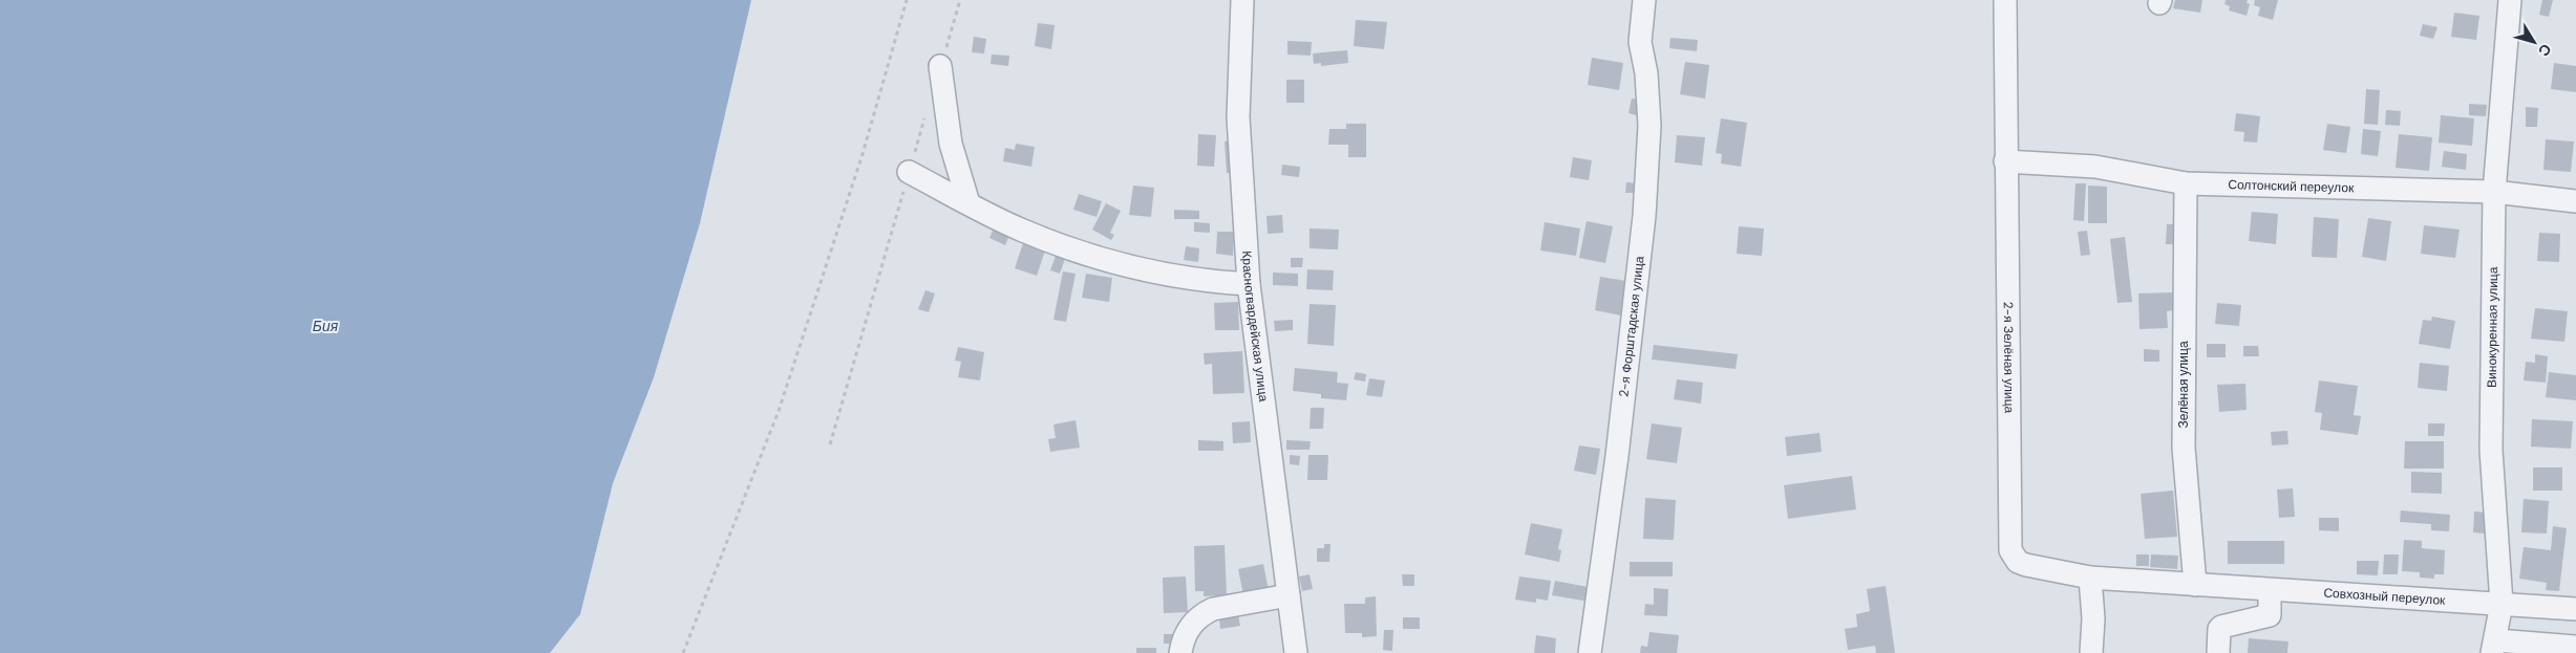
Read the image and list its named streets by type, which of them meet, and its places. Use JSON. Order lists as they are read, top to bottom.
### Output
{
  "streets": {
    "street": [
      "Солтонский переулок",
      "Красногвардейская улица",
      "2-я Форштадская улица",
      "Винокуренная улица",
      "2-я Зелёная улица",
      "Зелёная улица",
      "Совхозный переулок"
    ]
  },
  "crossings": [
    ["Солтонский переулок", "Винокуренная улица"],
    ["Солтонский переулок", "2-я Зелёная улица"],
    ["Солтонский переулок", "Зелёная улица"],
    ["Винокуренная улица", "Совхозный переулок"],
    ["2-я Зелёная улица", "Зелёная улица"],
    ["2-я Зелёная улица", "Совхозный переулок"],
    ["Зелёная улица", "Совхозный переулок"]
  ],
  "water": ["Бия"],
  "north": "bottom right"
}
